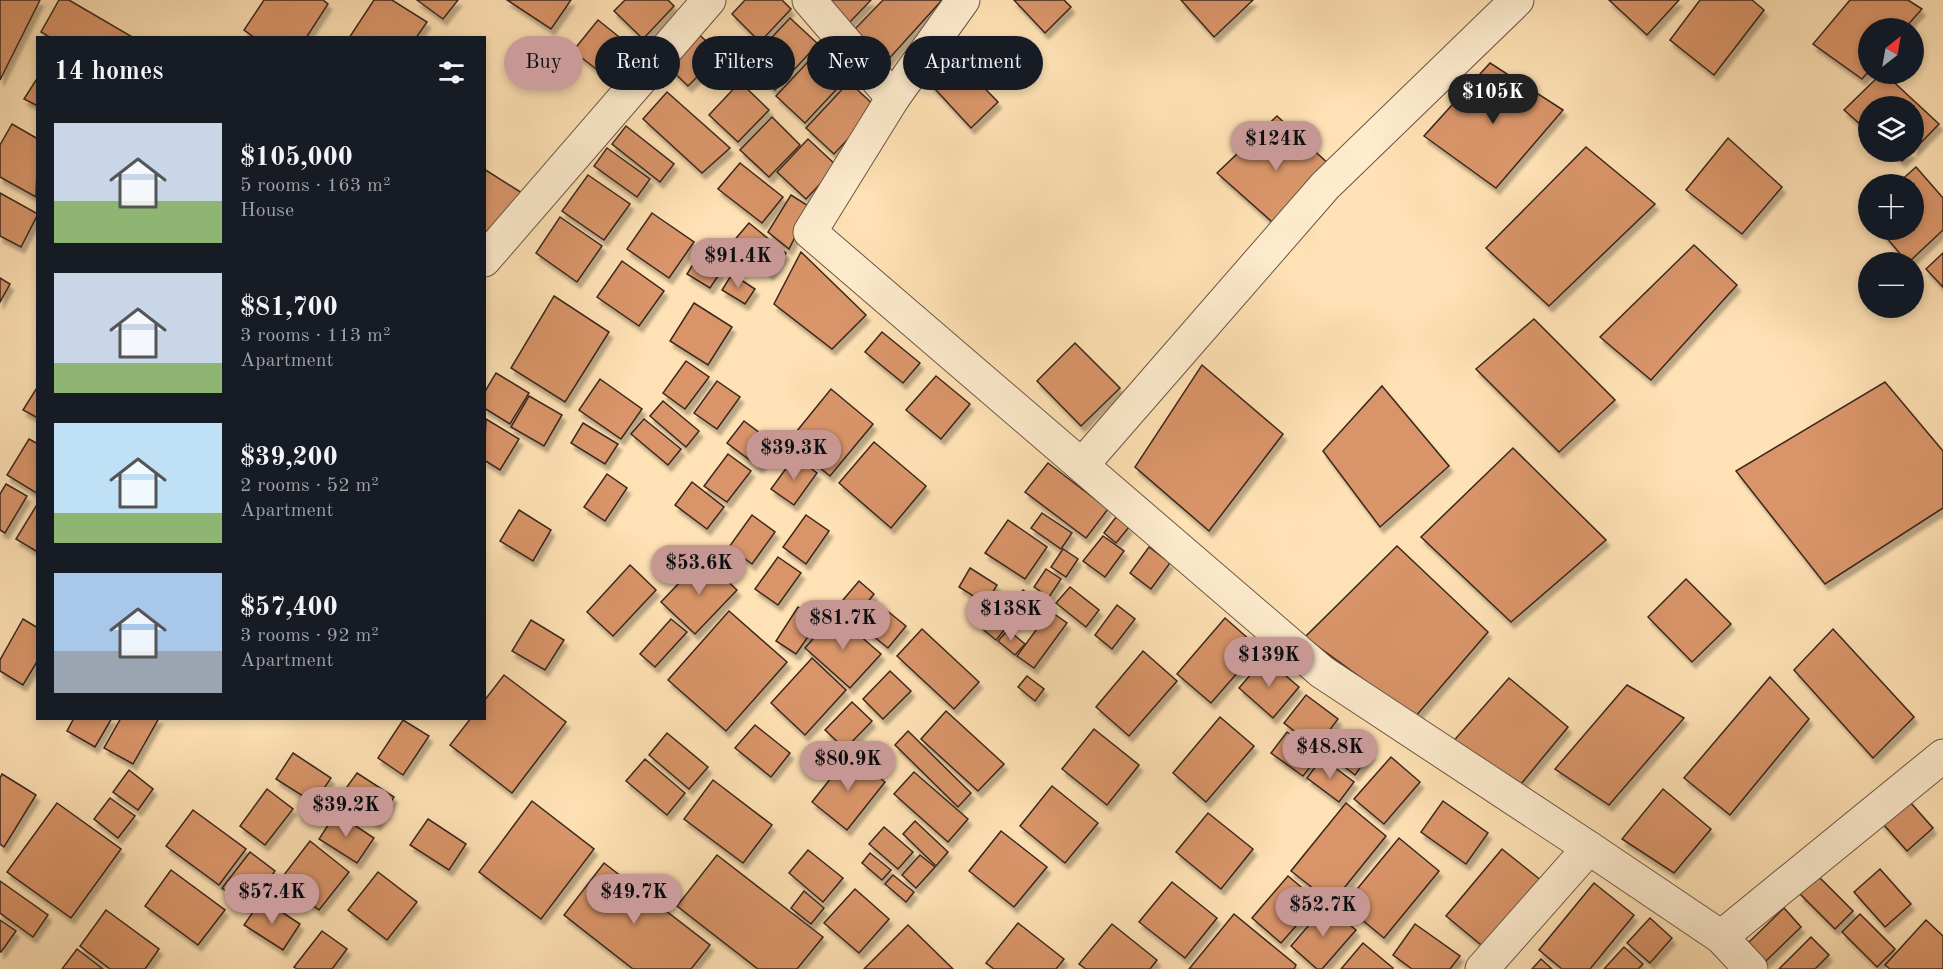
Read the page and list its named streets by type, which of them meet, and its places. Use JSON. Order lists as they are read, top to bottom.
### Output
{
  "north": "top right",
  "page": {
    "map_buttons": ["+", "−"],
    "chip": [
      "Buy",
      "Rent",
      "Filters",
      "New",
      "Apartment"
    ],
    "heading": "14 homes",
    "price": [
      "$105K",
      "$124K",
      "$91.4K",
      "$39.3K",
      "$53.6K",
      "$138K",
      "$81.7K",
      "$139K",
      "$48.8K",
      "$80.9K",
      "$39.2K",
      "$57.4K",
      "$49.7K",
      "$52.7K"
    ],
    "list": [
      {
        "name": "$105,000",
        "note": "5 rooms · 163 m² · House"
      },
      {
        "name": "$81,700",
        "note": "3 rooms · 113 m² · Apartment"
      },
      {
        "name": "$39,200",
        "note": "2 rooms · 52 m² · Apartment"
      },
      {
        "name": "$57,400",
        "note": "3 rooms · 92 m² · Apartment"
      }
    ]
  }
}
